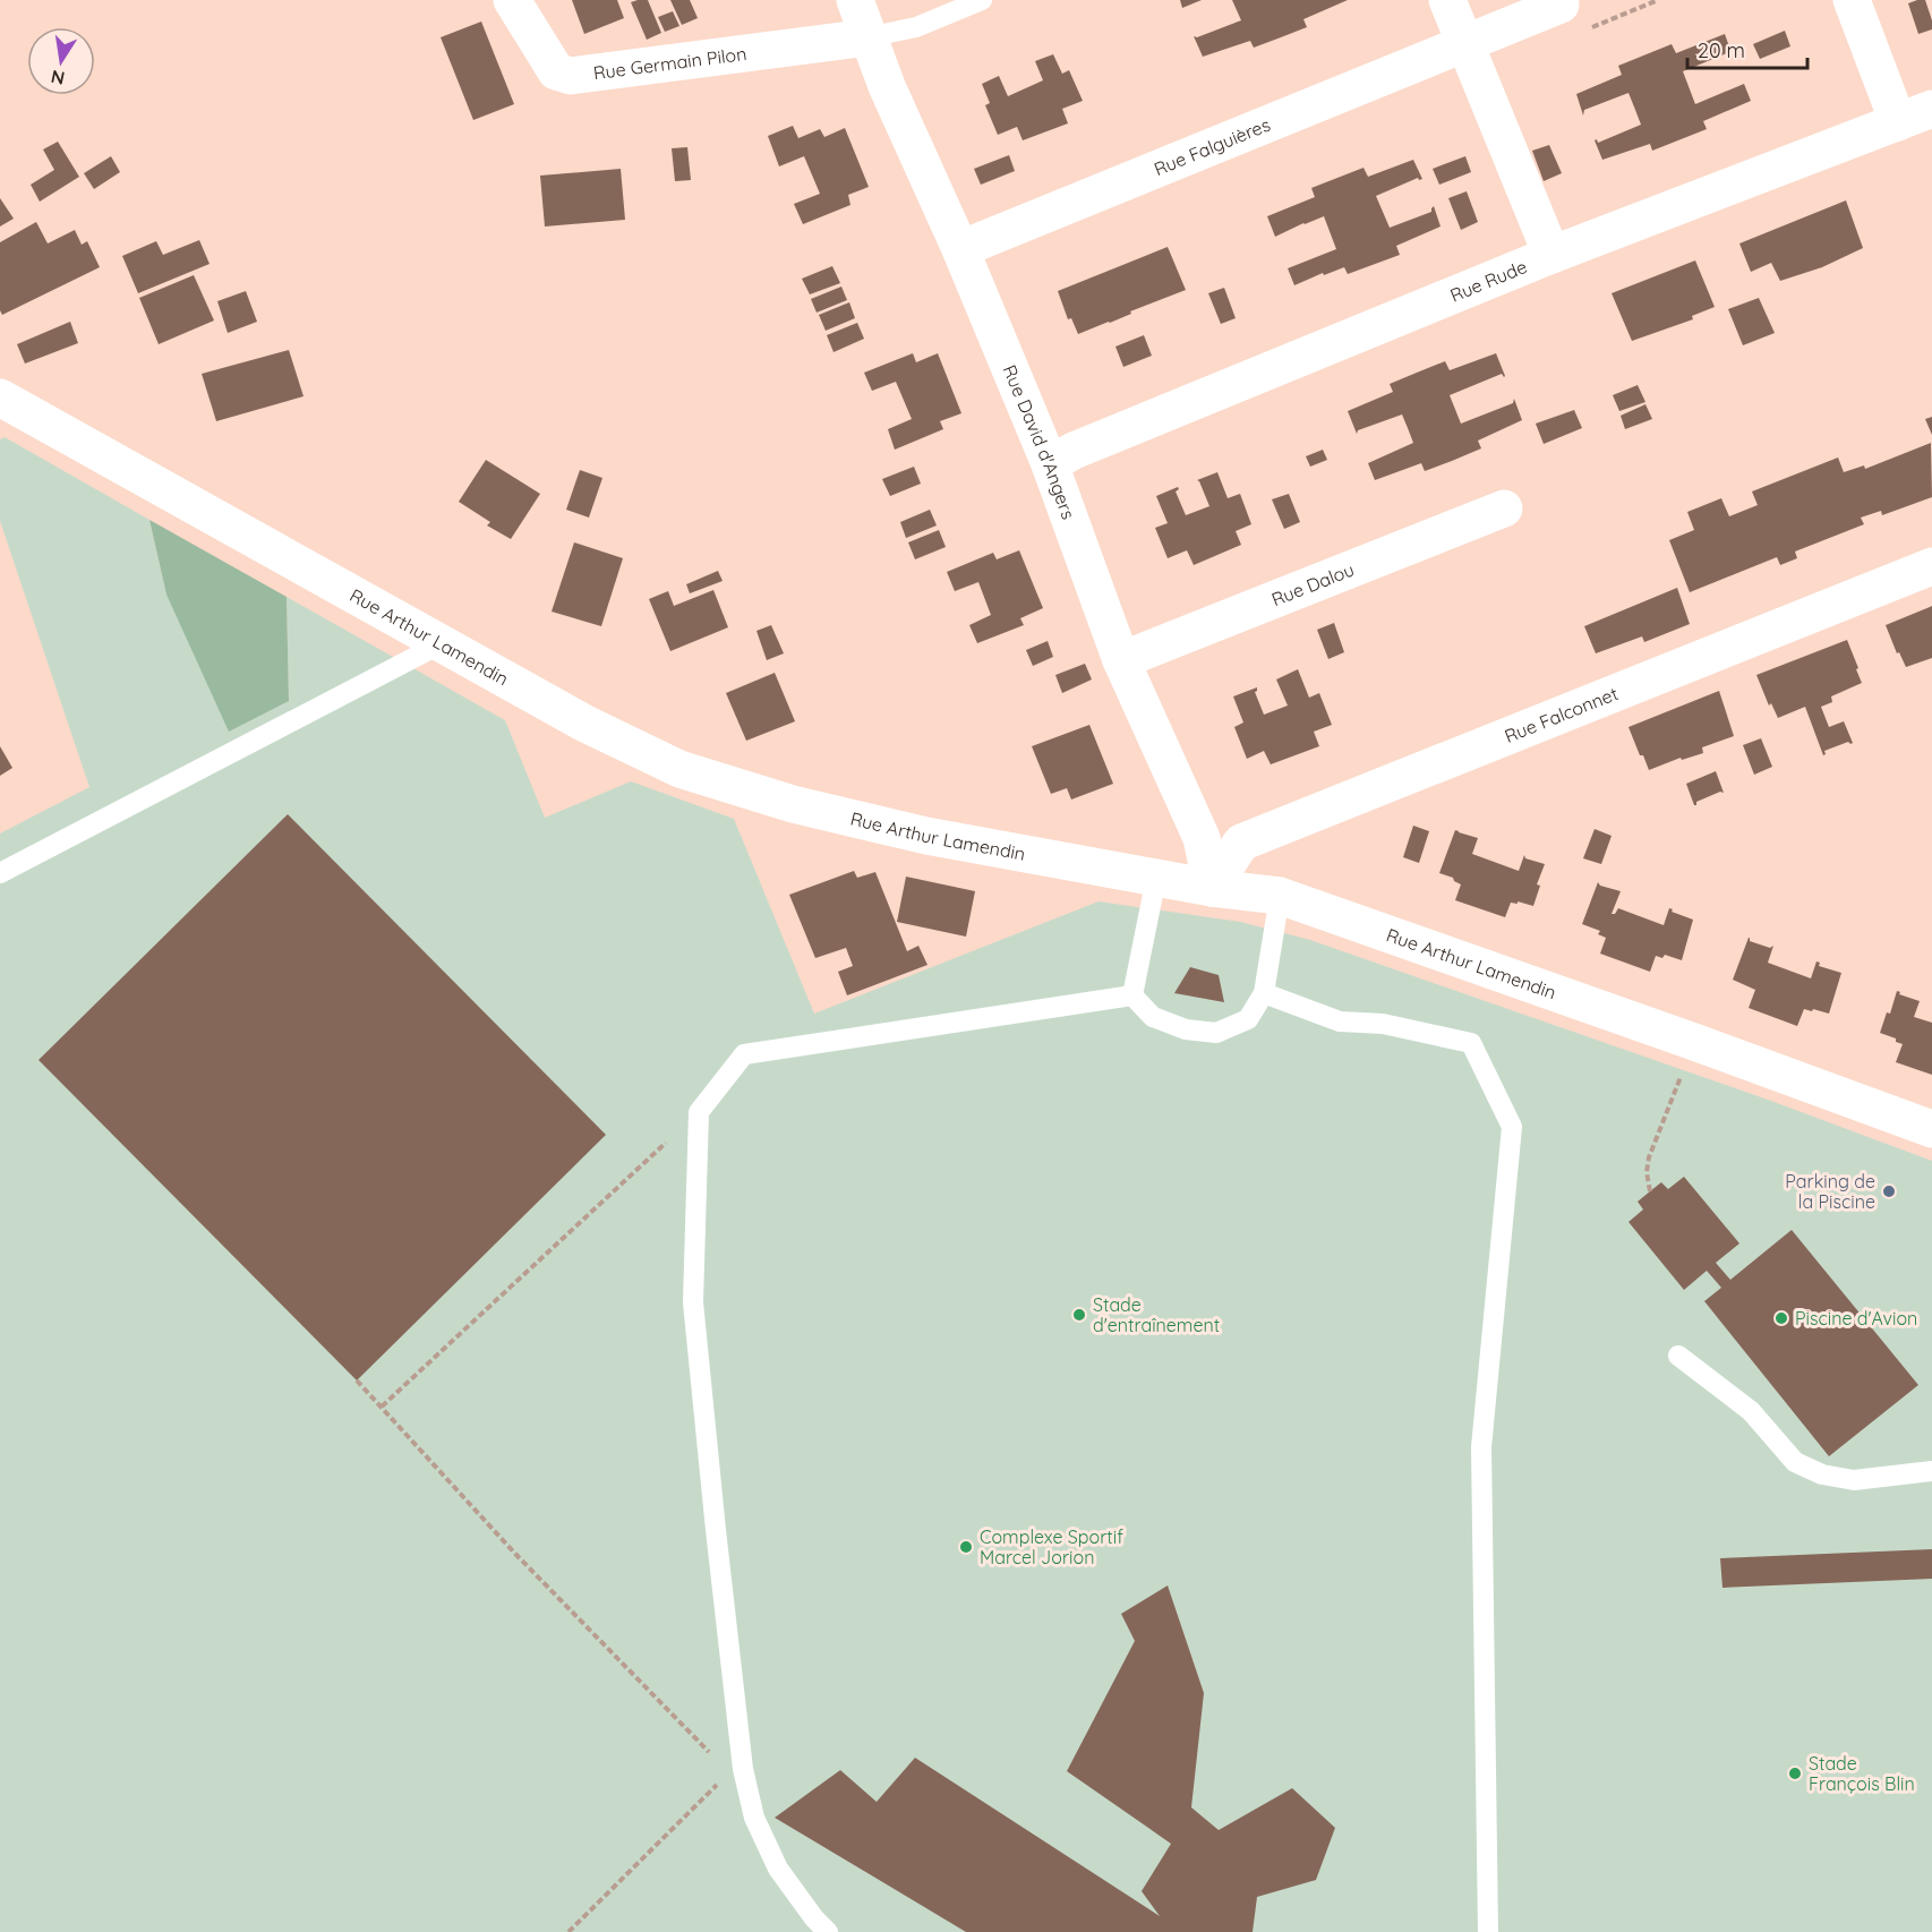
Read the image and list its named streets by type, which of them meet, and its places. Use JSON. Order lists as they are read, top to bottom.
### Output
{
  "streets": {
    "street": [
      "Rue Germain Pilon",
      "Rue Falguières",
      "Rue Rude",
      "Rue David d'Angers",
      "Rue Dalou",
      "Rue Arthur Lamendin",
      "Rue Falconnet"
    ]
  },
  "crossings": [
    ["Rue Germain Pilon", "Rue David d'Angers"],
    ["Rue Falguières", "Rue David d'Angers"],
    ["Rue Rude", "Rue David d'Angers"],
    ["Rue David d'Angers", "Rue Dalou"],
    ["Rue David d'Angers", "Rue Arthur Lamendin"],
    ["Rue David d'Angers", "Rue Falconnet"],
    ["Rue Arthur Lamendin", "Rue Falconnet"]
  ],
  "places": [
    "Parking de la Piscine",
    "Stade d'entraînement",
    "Piscine d'Avion",
    "Complexe Sportif Marcel Jorion",
    "Stade François Blin"
  ],
  "scale_bar": "20 m",
  "north": "bottom"
}
